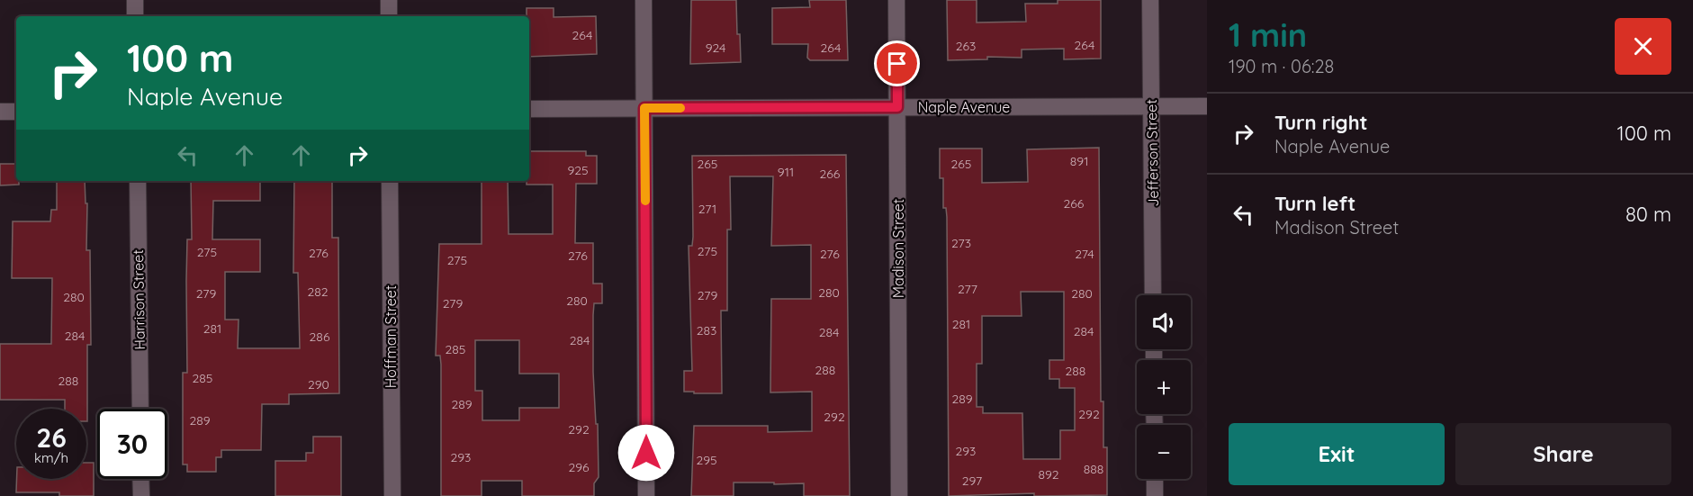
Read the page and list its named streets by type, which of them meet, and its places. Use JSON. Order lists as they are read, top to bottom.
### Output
{
  "streets": {
    "street": [
      "Naple Avenue",
      "Jefferson Street",
      "Madison Street",
      "Harrison Street",
      "Hoffman Street"
    ]
  },
  "crossings": [
    ["Naple Avenue", "Jefferson Street"],
    ["Naple Avenue", "Madison Street"]
  ],
  "house_numbers": [
    "264",
    "264",
    "263",
    "924",
    "264",
    "891",
    "265",
    "265",
    "925",
    "911",
    "266",
    "266",
    "271",
    "273",
    "275",
    "275",
    "276",
    "276",
    "274",
    "276",
    "275",
    "277",
    "282",
    "280",
    "279",
    "280",
    "279",
    "280",
    "280",
    "279",
    "281",
    "281",
    "283",
    "284",
    "284",
    "284",
    "286",
    "284",
    "285",
    "288",
    "288",
    "285",
    "288",
    "290",
    "289",
    "289",
    "292",
    "292",
    "289",
    "292",
    "293",
    "293",
    "295",
    "296",
    "888",
    "892",
    "297"
  ],
  "page": {
    "heading": ["1 min", "190 m · 06:28"],
    "turn": ["100 m", "Naple Avenue"],
    "list": [
      {
        "name": "Turn right",
        "note": "Naple Avenue",
        "value": "100 m"
      },
      {
        "name": "Turn left",
        "note": "Madison Street",
        "value": "80 m"
      }
    ],
    "map_buttons": ["+", "−"],
    "speed": "26 km/h",
    "limit": "30",
    "buttons": ["Exit", "Share"]
  }
}
